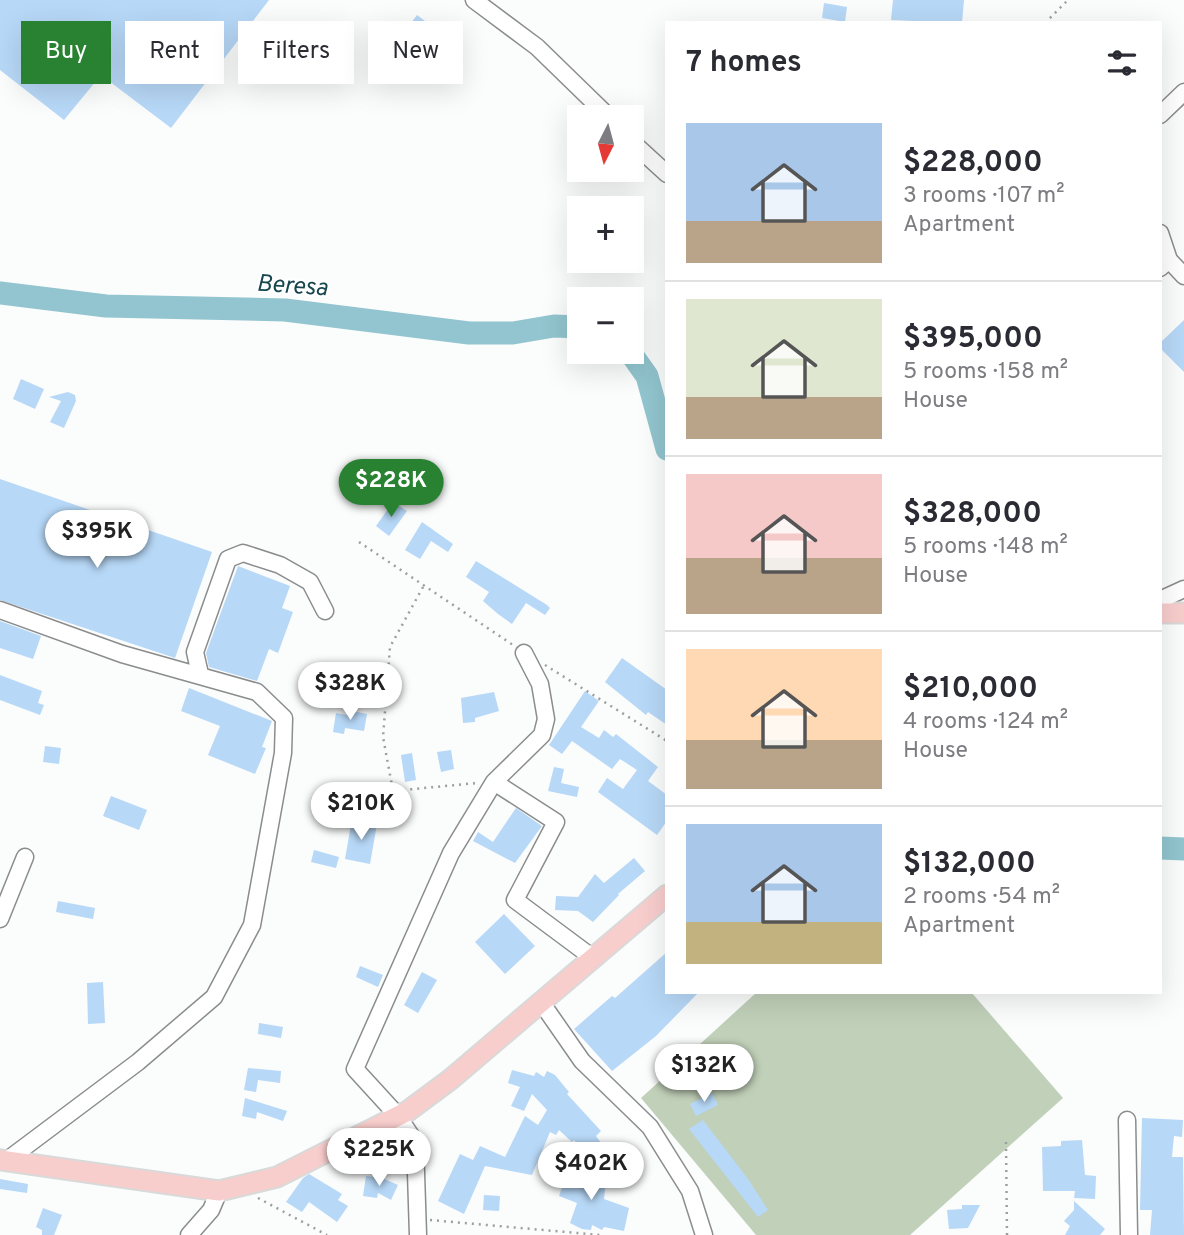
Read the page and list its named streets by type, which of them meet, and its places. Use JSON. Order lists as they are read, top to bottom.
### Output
{
  "water": ["Beresa"],
  "north": "bottom",
  "page": {
    "chip": [
      "Buy",
      "Rent",
      "Filters",
      "New"
    ],
    "heading": "7 homes",
    "map_buttons": ["+", "−"],
    "list": [
      {
        "name": "$228,000",
        "note": "3 rooms · 107 m² · Apartment"
      },
      {
        "name": "$395,000",
        "note": "5 rooms · 158 m² · House"
      },
      {
        "name": "$328,000",
        "note": "5 rooms · 148 m² · House"
      },
      {
        "name": "$210,000",
        "note": "4 rooms · 124 m² · House"
      },
      {
        "name": "$132,000",
        "note": "2 rooms · 54 m² · Apartment"
      }
    ],
    "price": [
      "$228K",
      "$395K",
      "$328K",
      "$210K",
      "$132K",
      "$225K",
      "$402K"
    ]
  }
}
